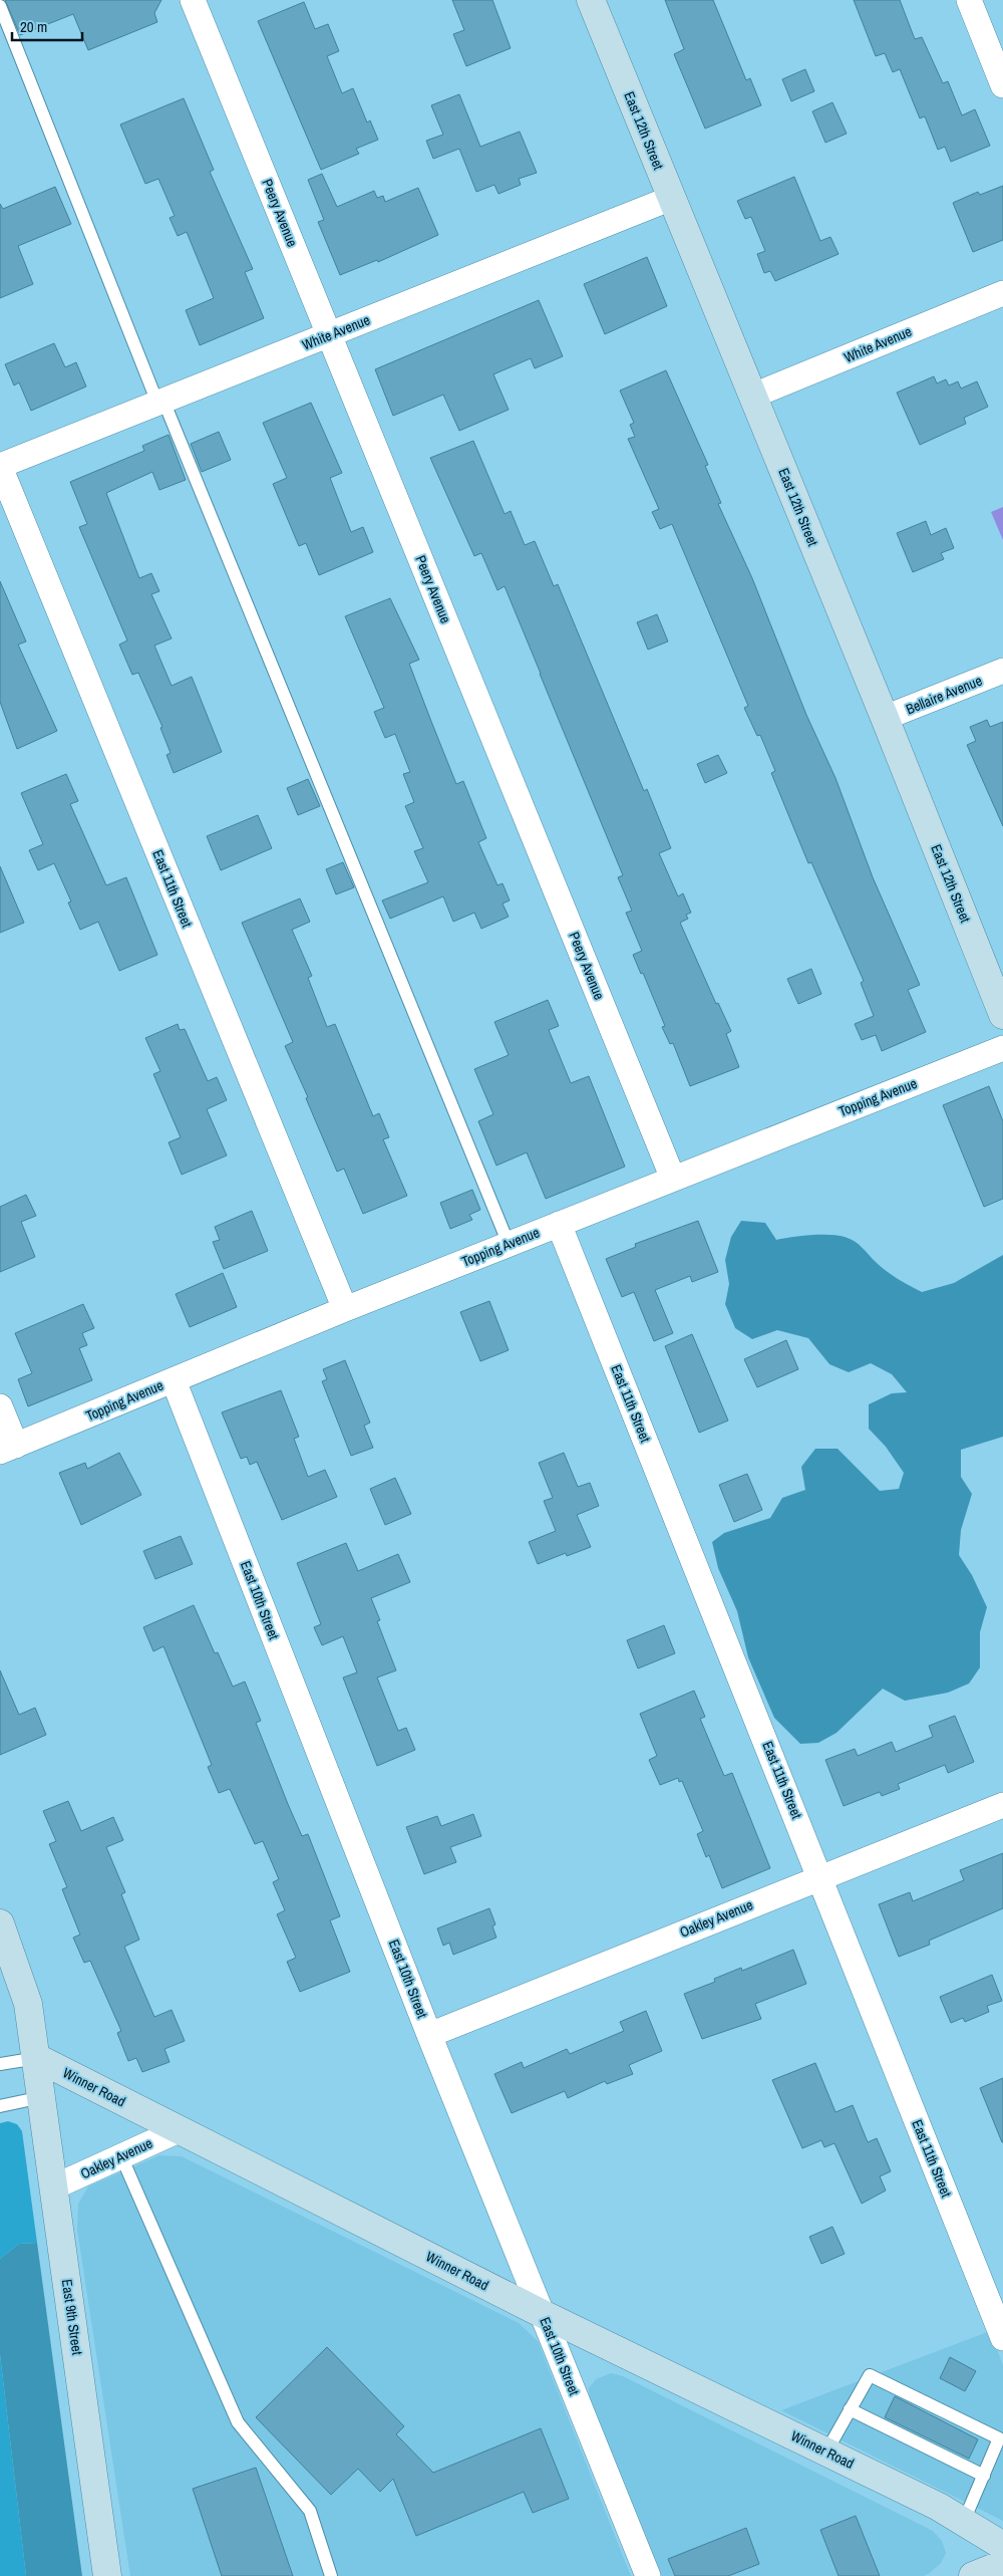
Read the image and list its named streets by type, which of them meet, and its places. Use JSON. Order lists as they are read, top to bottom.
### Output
{
  "streets": {
    "street": [
      "East 12th Street",
      "Peery Avenue",
      "White Avenue",
      "Bellaire Avenue",
      "East 11th Street",
      "Topping Avenue",
      "East 10th Street",
      "Oakley Avenue",
      "Winner Road",
      "East 9th Street"
    ]
  },
  "crossings": [
    ["East 12th Street", "White Avenue"],
    ["East 12th Street", "Bellaire Avenue"],
    ["Peery Avenue", "White Avenue"],
    ["Peery Avenue", "Topping Avenue"],
    ["White Avenue", "East 11th Street"],
    ["East 11th Street", "Topping Avenue"],
    ["East 11th Street", "Oakley Avenue"],
    ["Topping Avenue", "East 10th Street"],
    ["East 10th Street", "Oakley Avenue"],
    ["East 10th Street", "Winner Road"],
    ["Oakley Avenue", "Winner Road"],
    ["Oakley Avenue", "East 9th Street"],
    ["Winner Road", "East 9th Street"]
  ],
  "scale_bar": "20 m"
}
